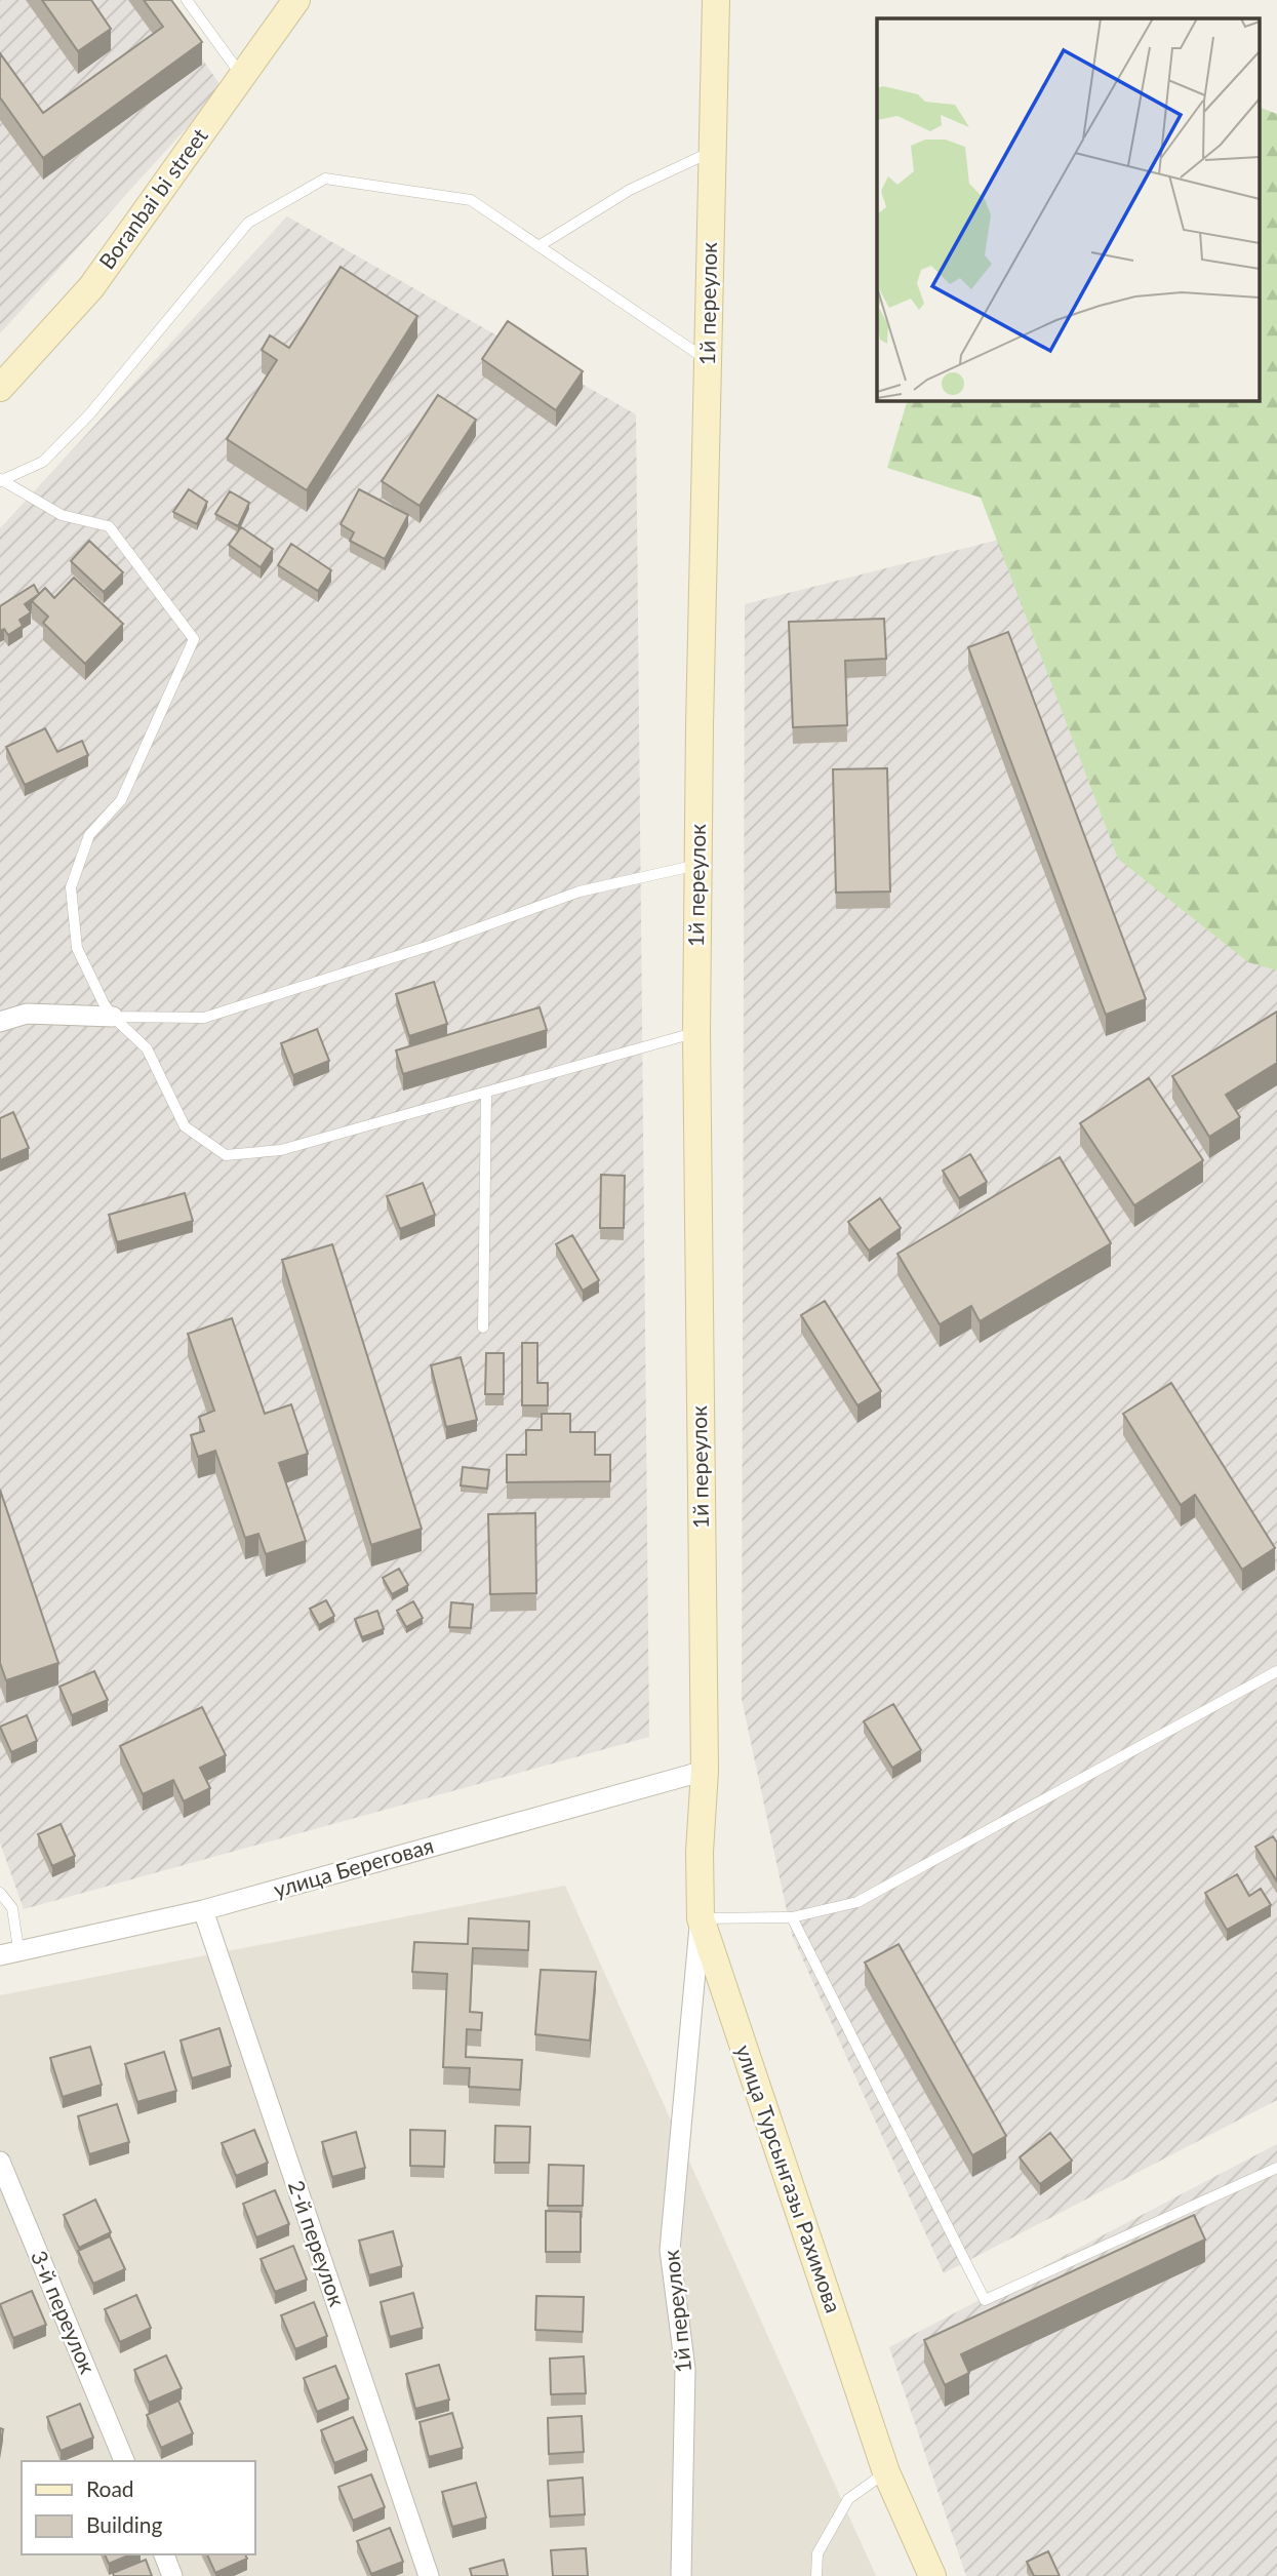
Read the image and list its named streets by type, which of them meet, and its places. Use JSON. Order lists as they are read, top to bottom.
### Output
{
  "streets": {
    "street": [
      "Boranbai bi street",
      "1й переулок",
      "улица Береговая",
      "улица Турсынгазы Рахимова",
      "2-й переулок",
      "3-й переулок"
    ]
  },
  "crossings": [
    ["1й переулок", "улица Береговая"],
    ["1й переулок", "улица Турсынгазы Рахимова"],
    ["улица Береговая", "улица Турсынгазы Рахимова"],
    ["улица Береговая", "2-й переулок"]
  ],
  "legend": ["Road", "Building"]
}
